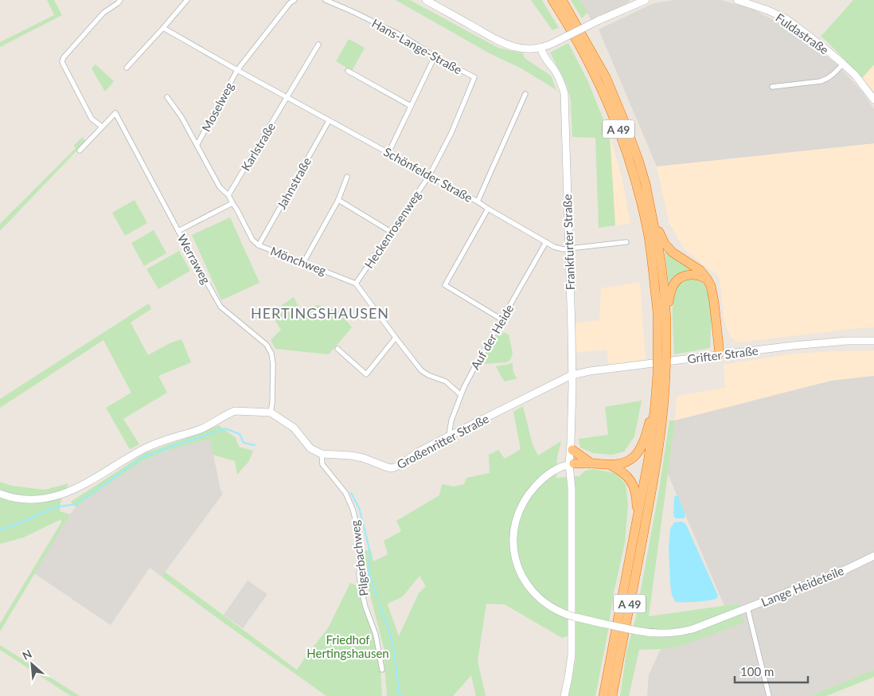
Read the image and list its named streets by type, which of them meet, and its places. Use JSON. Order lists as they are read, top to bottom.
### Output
{
  "streets": {
    "highway": ["A 49"],
    "street": [
      "Fuldastraße",
      "Hans-Lange-Straße",
      "Moselweg",
      "Karlstraße",
      "Schönfelder Straße",
      "Jahnstraße",
      "Heckenrosenweg",
      "Frankfurter Straße",
      "Werraweg",
      "Mönchweg",
      "Auf der Heide",
      "Grifter Straße",
      "Großenritter Straße",
      "Pilgerbachweg",
      "Lange Heideteile"
    ]
  },
  "crossings": [
    ["Hans-Lange-Straße", "Schönfelder Straße"],
    ["Hans-Lange-Straße", "Heckenrosenweg"],
    ["Moselweg", "Schönfelder Straße"],
    ["Moselweg", "Mönchweg"],
    ["Karlstraße", "Schönfelder Straße"],
    ["Karlstraße", "Mönchweg"],
    ["Schönfelder Straße", "Jahnstraße"],
    ["Schönfelder Straße", "Heckenrosenweg"],
    ["Schönfelder Straße", "Frankfurter Straße"],
    ["Schönfelder Straße", "Auf der Heide"],
    ["Jahnstraße", "Mönchweg"],
    ["Heckenrosenweg", "Mönchweg"],
    ["Frankfurter Straße", "Grifter Straße"],
    ["Frankfurter Straße", "Großenritter Straße"],
    ["Auf der Heide", "Großenritter Straße"],
    ["Grifter Straße", "Großenritter Straße"],
    ["Großenritter Straße", "Pilgerbachweg"]
  ],
  "districts": ["HERTINGSHAUSEN"],
  "parks": ["Friedhof Hertingshausen"],
  "scale_bar": "100 m",
  "north": "top left"
}
